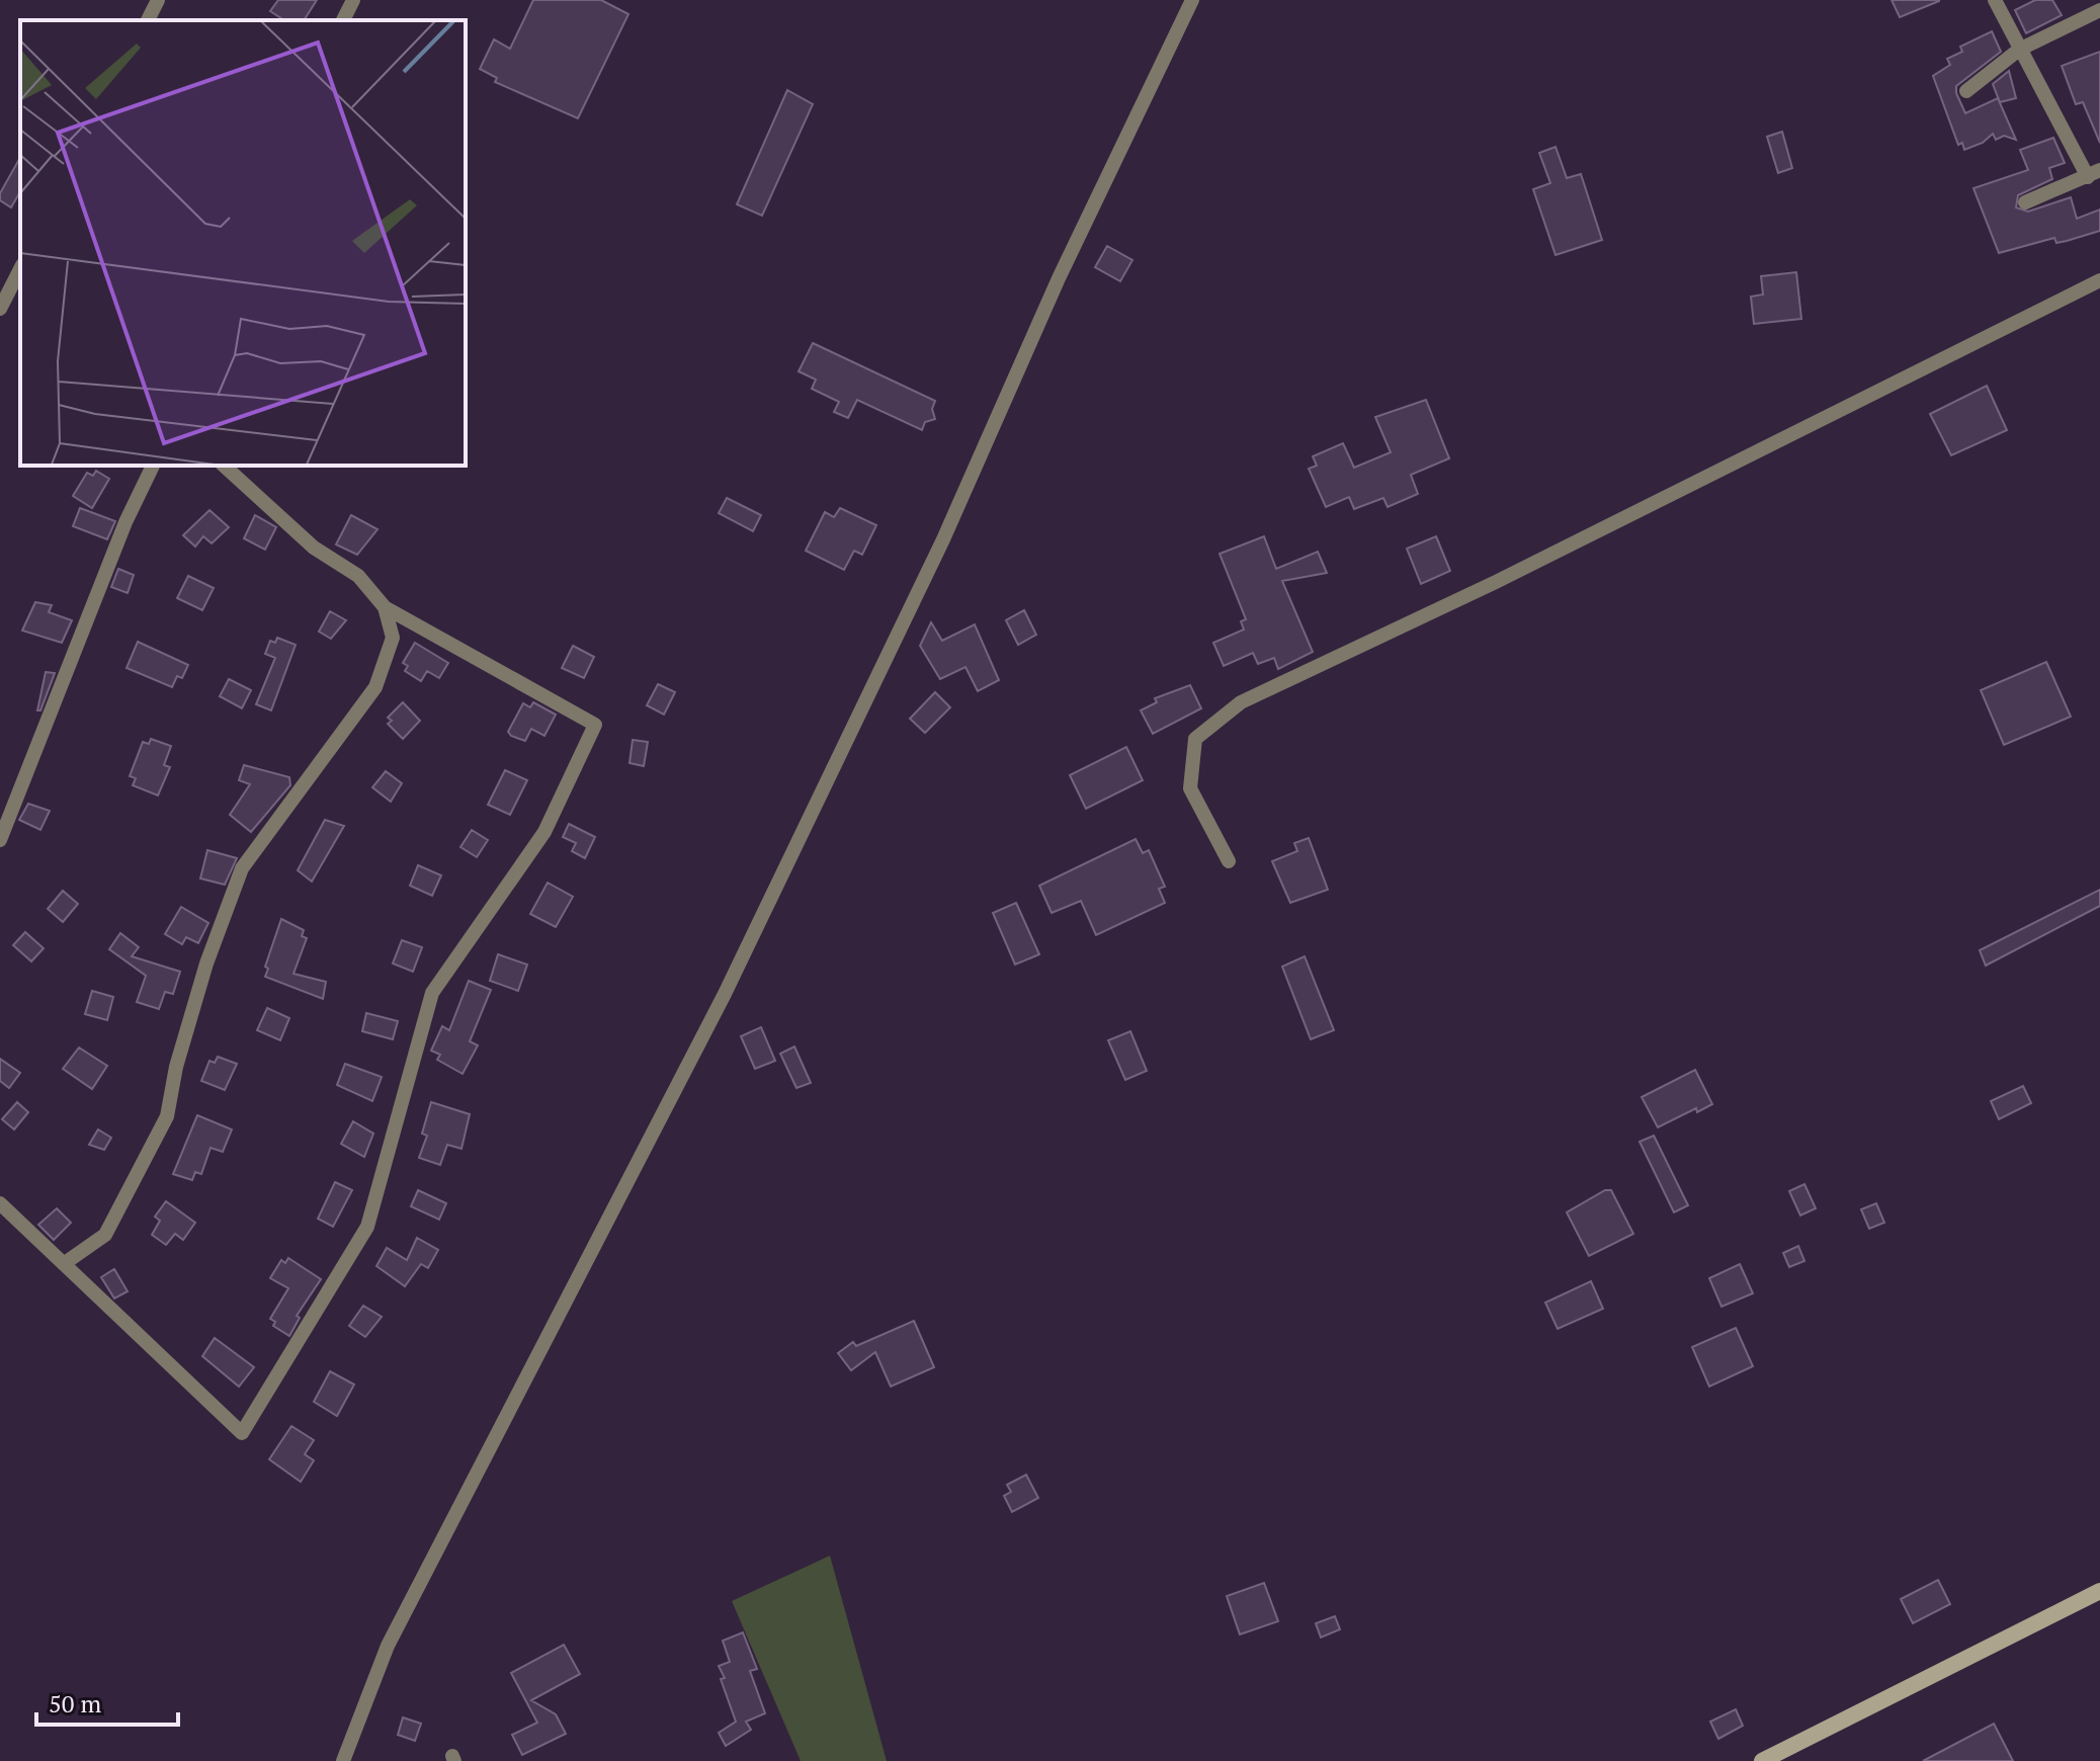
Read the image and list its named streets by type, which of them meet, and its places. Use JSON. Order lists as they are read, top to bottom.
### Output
{
  "scale_bar": "50 m"
}
